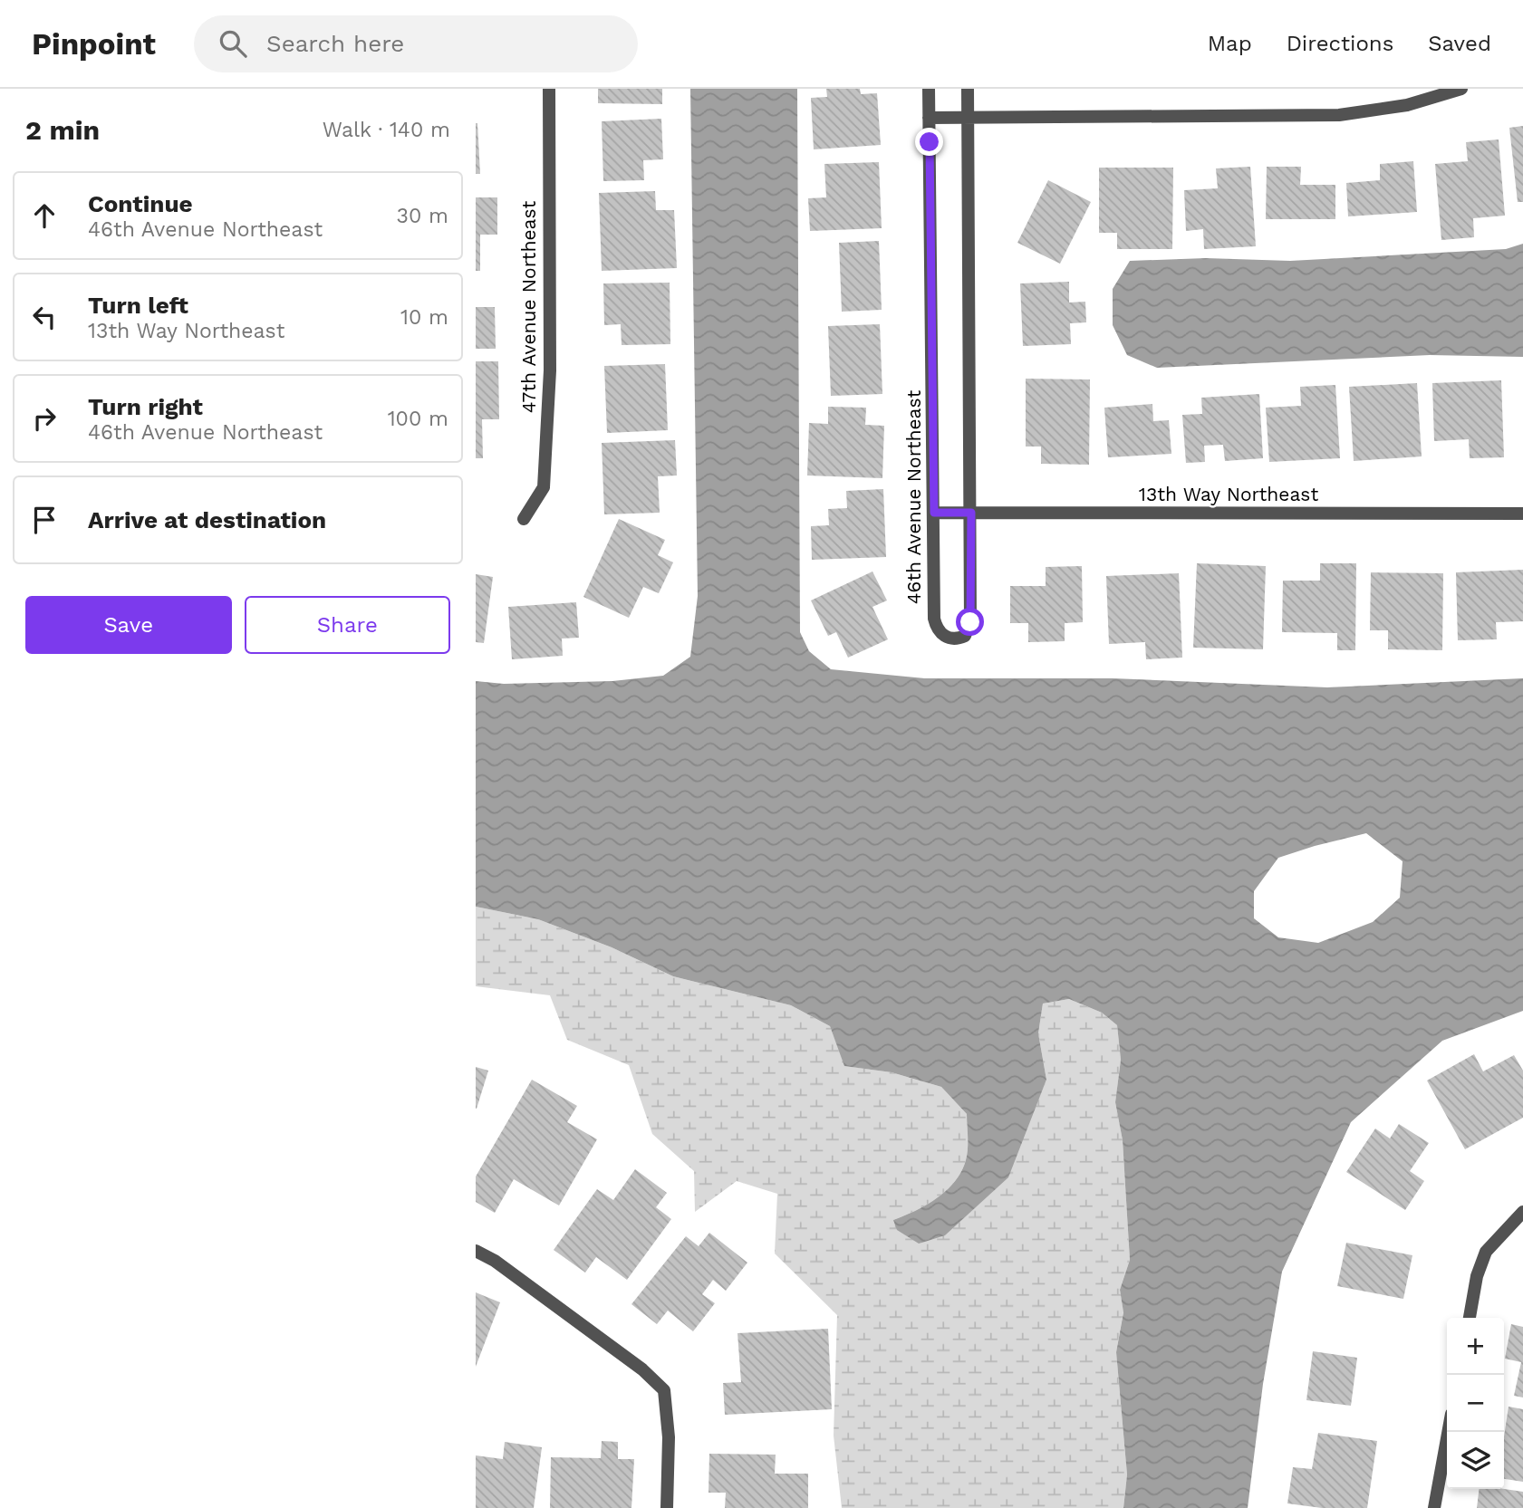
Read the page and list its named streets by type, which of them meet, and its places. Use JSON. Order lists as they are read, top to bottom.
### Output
{
  "streets": {
    "street": ["47th Avenue Northeast", "13th Way Northeast", "46th Avenue Northeast"]
  },
  "crossings": [
    ["13th Way Northeast", "46th Avenue Northeast"]
  ],
  "page": {
    "header": "Pinpoint",
    "search": "Search here",
    "nav": ["Map", "Directions", "Saved"],
    "heading": ["2 min", "Walk · 140 m"],
    "list": [
      ["Continue", "46th Avenue Northeast", "30 m"],
      ["Turn left", "13th Way Northeast", "10 m"],
      ["Turn right", "46th Avenue Northeast", "100 m"],
      "Arrive at destination"
    ],
    "buttons": ["Save", "Share"],
    "map_buttons": ["+", "−"]
  }
}
